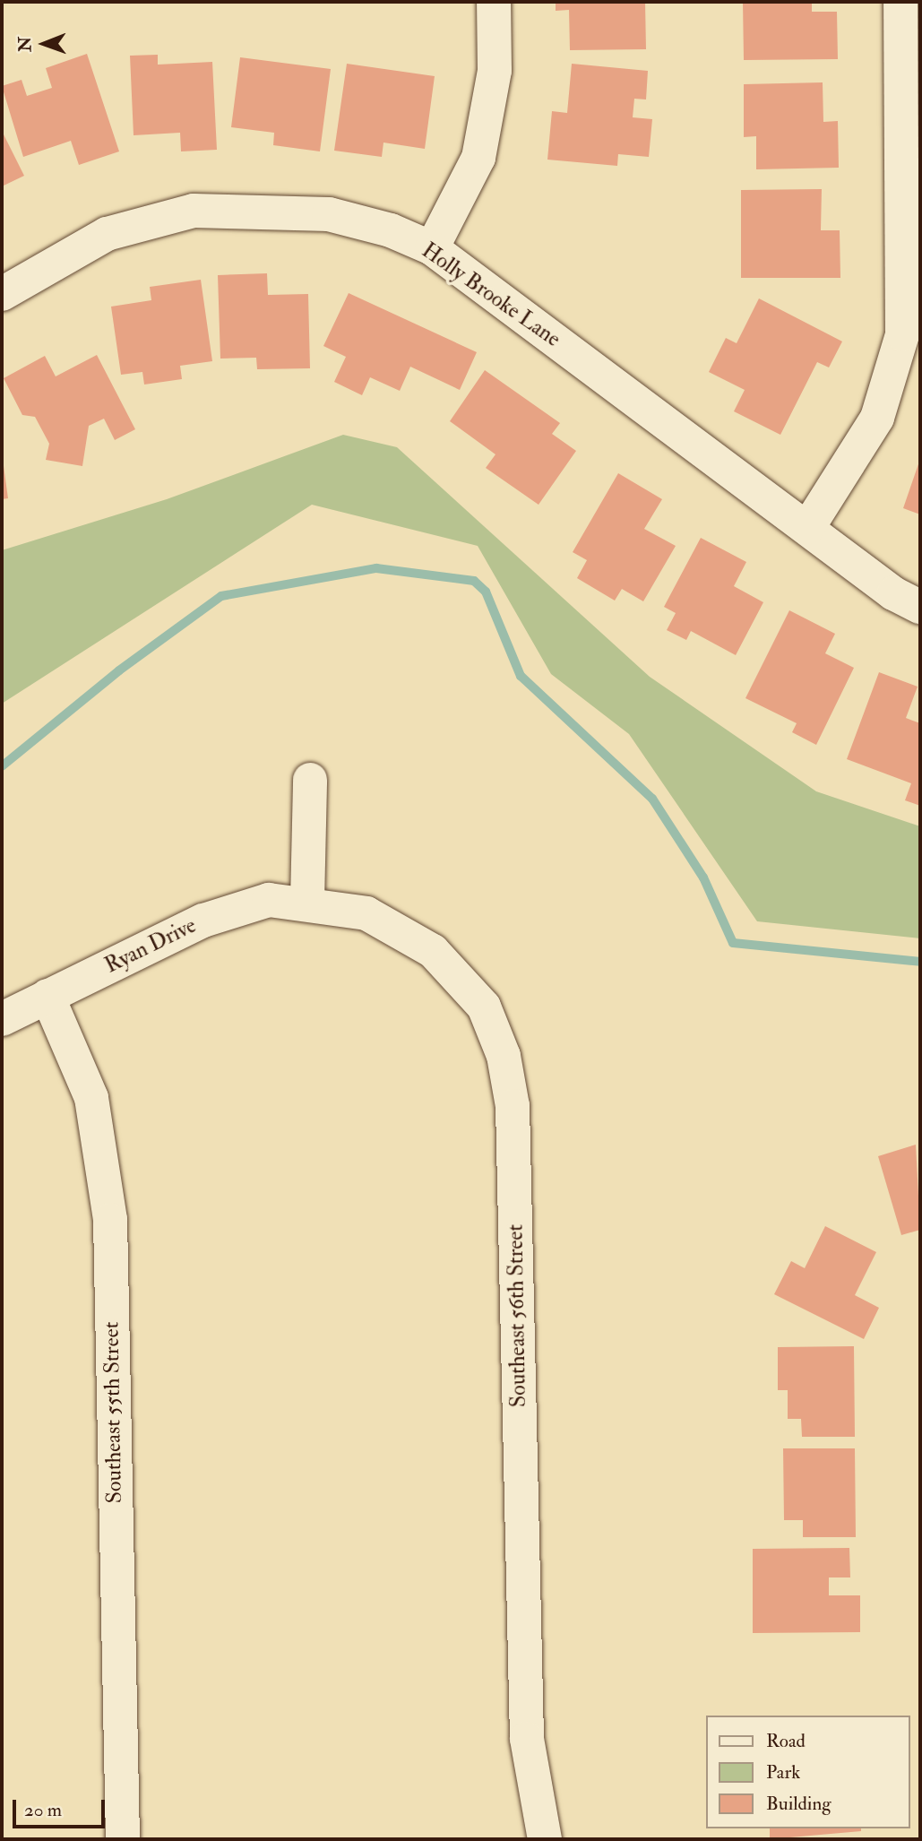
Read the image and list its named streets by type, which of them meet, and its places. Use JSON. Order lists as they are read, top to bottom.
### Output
{
  "streets": {
    "street": [
      "Holly Brooke Lane",
      "Ryan Drive",
      "Southeast 56th Street",
      "Southeast 55th Street"
    ]
  },
  "crossings": [
    ["Ryan Drive", "Southeast 56th Street"],
    ["Ryan Drive", "Southeast 55th Street"]
  ],
  "legend": ["Road", "Park", "Building"],
  "scale_bar": "20 m",
  "north": "left"
}
